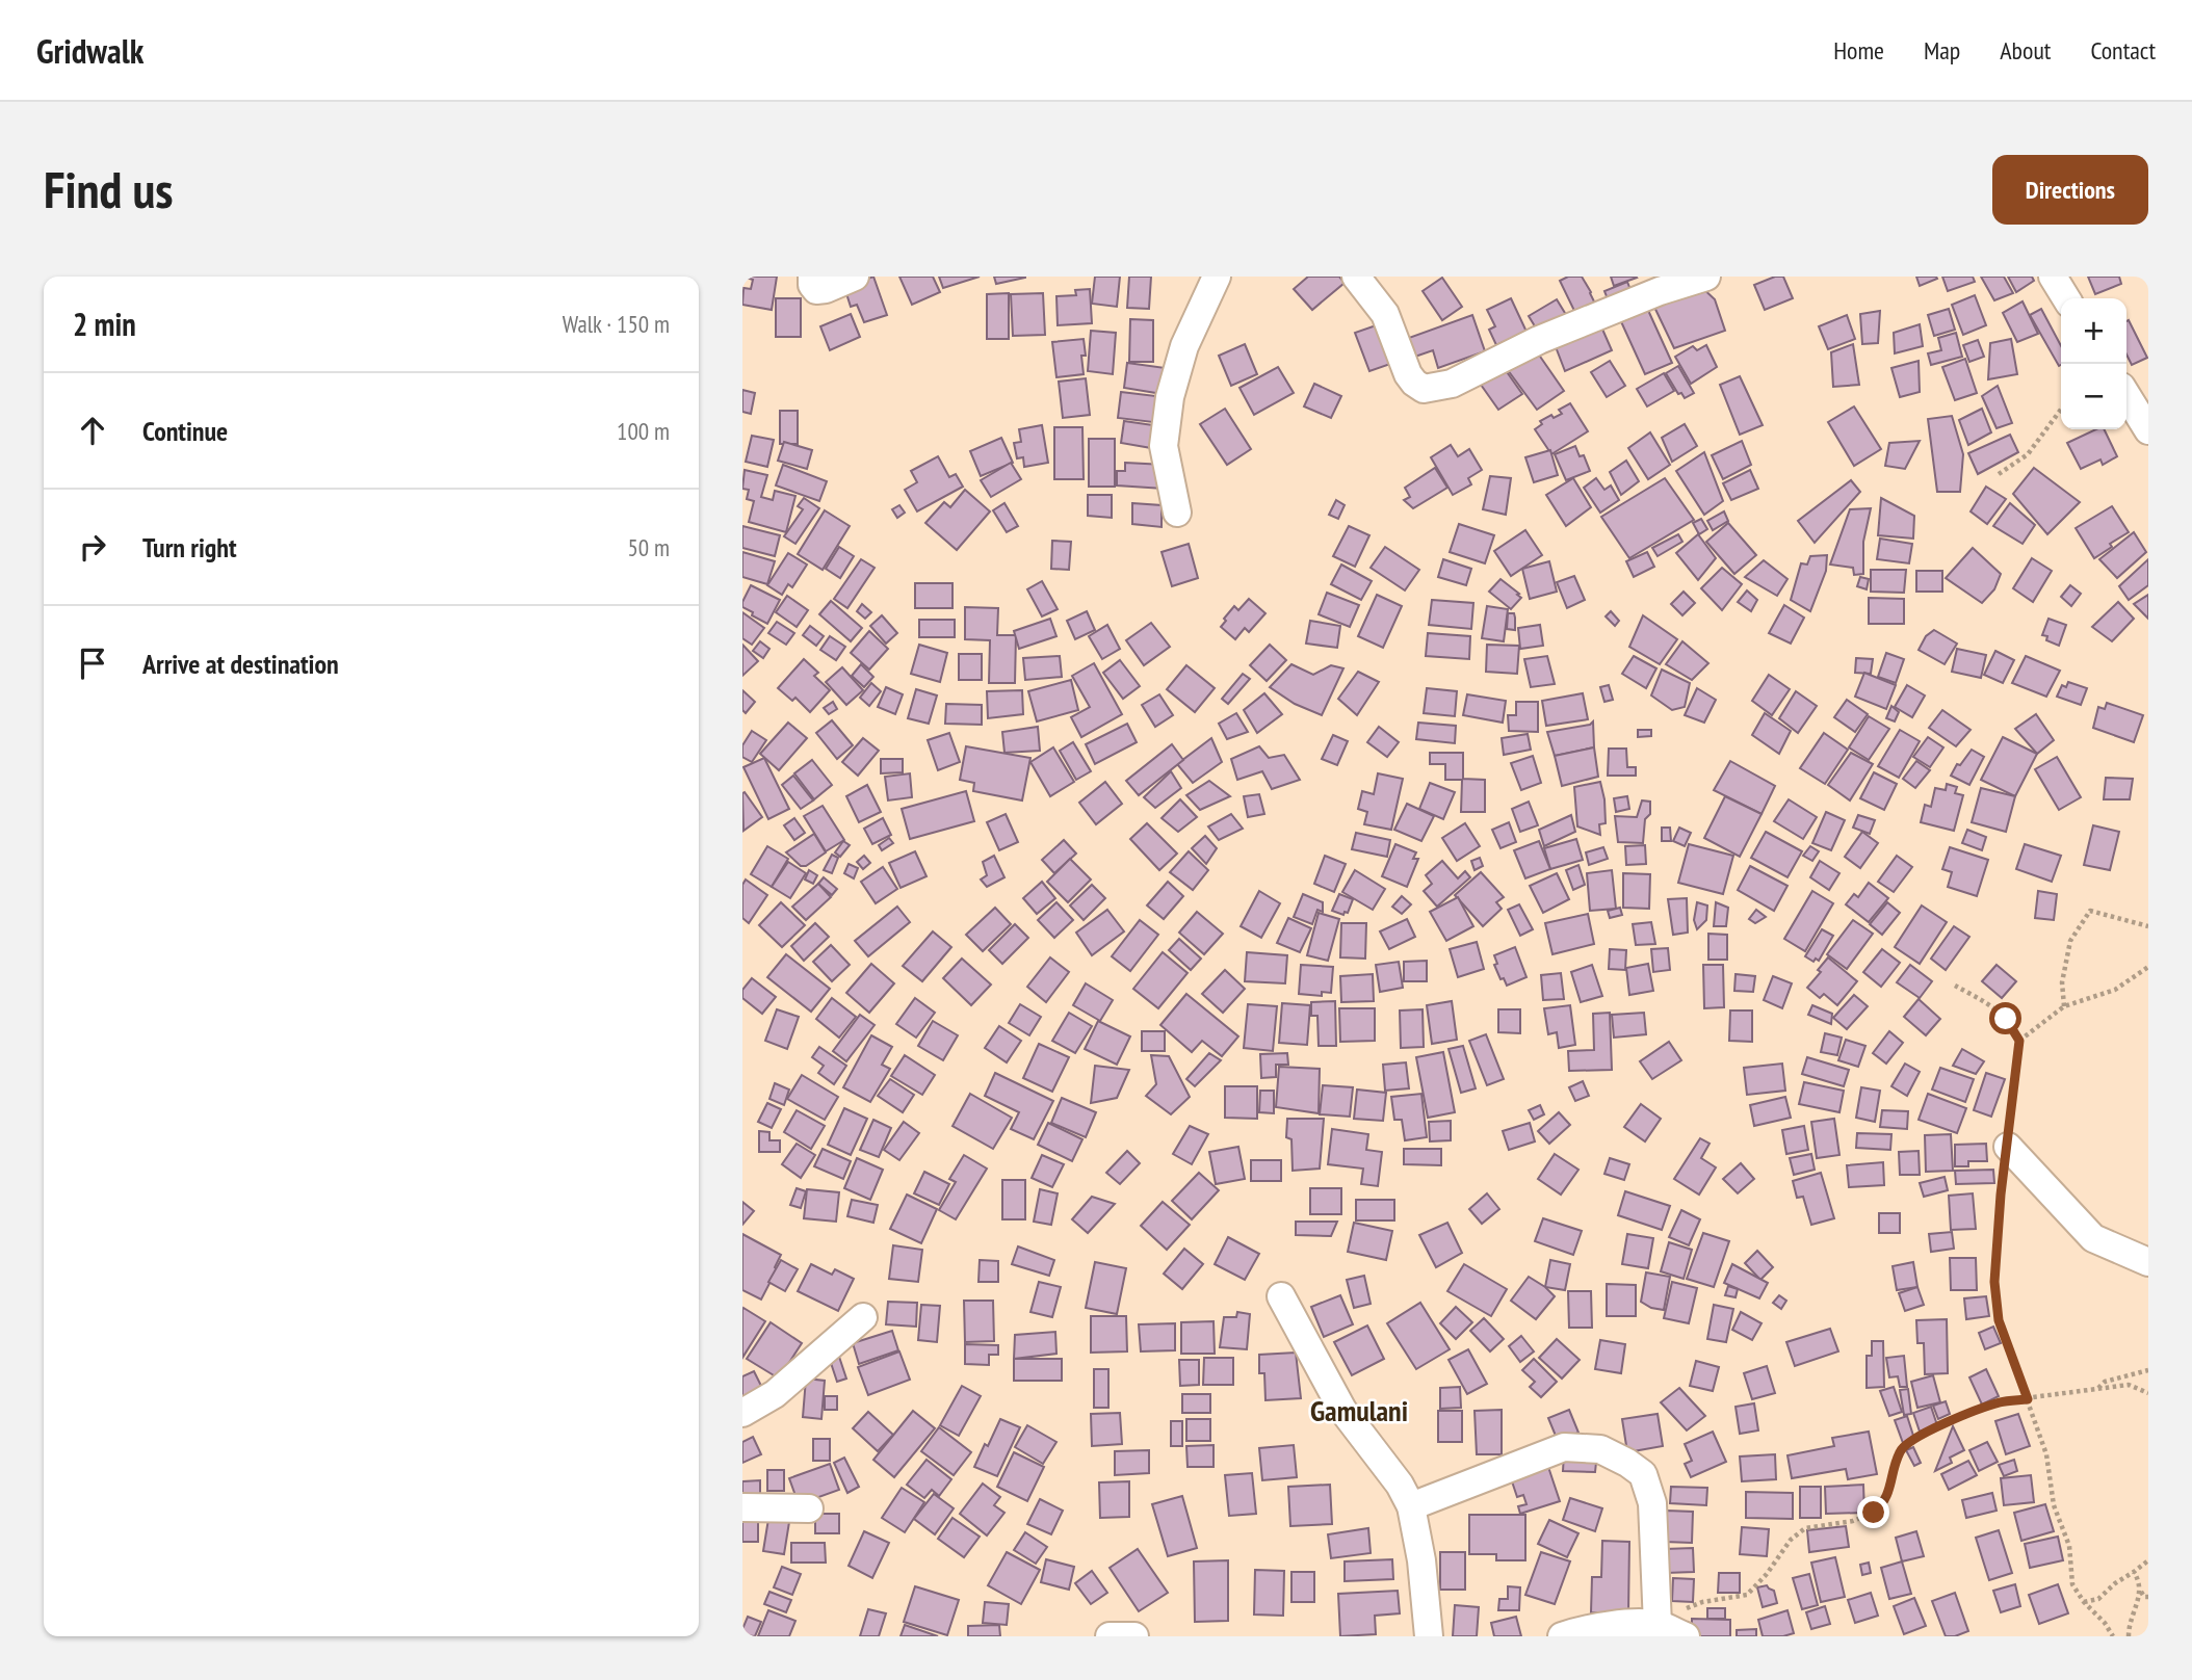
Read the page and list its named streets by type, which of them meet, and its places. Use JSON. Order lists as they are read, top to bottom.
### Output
{
  "districts": ["Gamulani"],
  "page": {
    "header": "Gridwalk",
    "nav": [
      "Home",
      "Map",
      "About",
      "Contact"
    ],
    "buttons": "Directions",
    "title": "Find us",
    "heading": ["2 min", "Walk · 150 m"],
    "map_buttons": ["+", "−"],
    "list": [
      ["Continue", "100 m"],
      ["Turn right", "50 m"],
      "Arrive at destination"
    ]
  }
}
